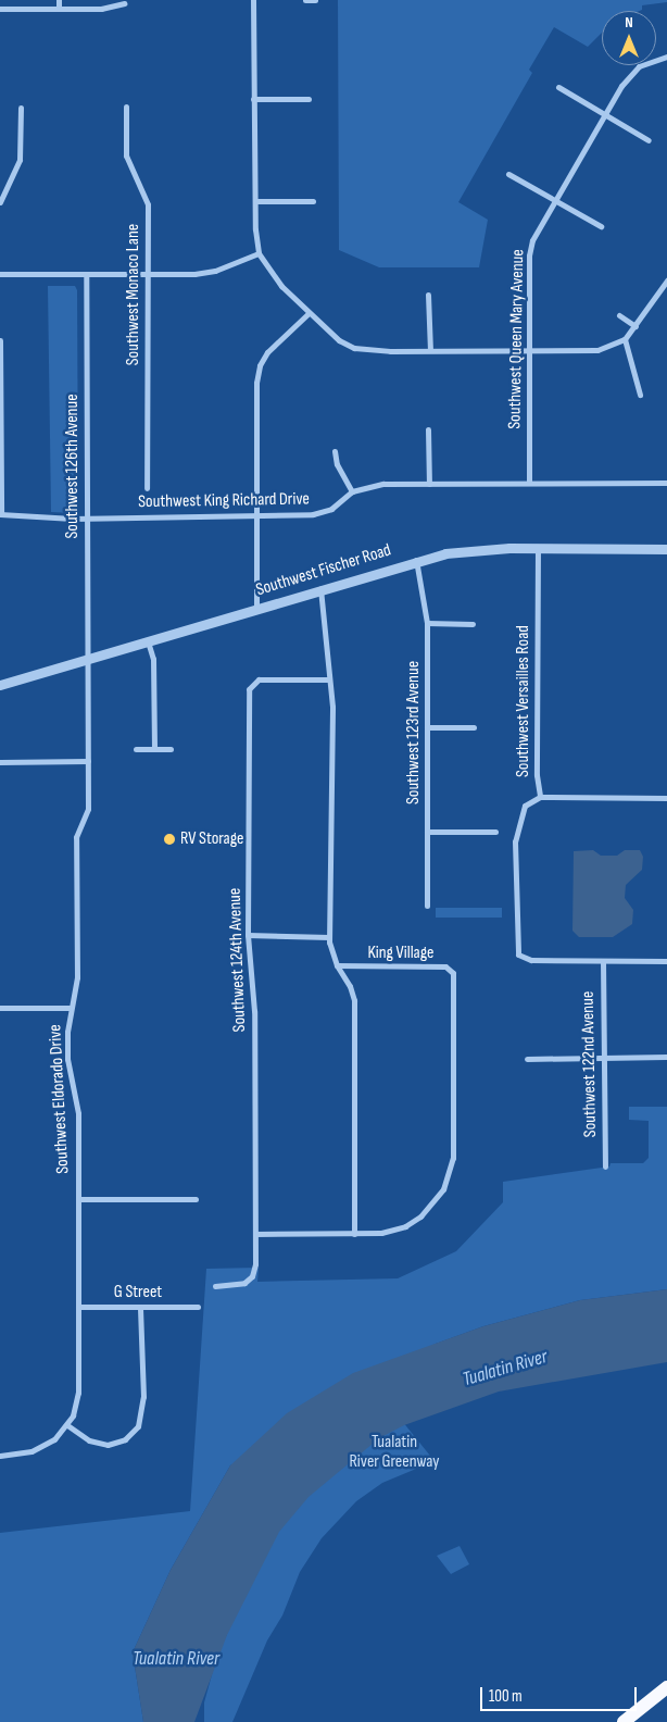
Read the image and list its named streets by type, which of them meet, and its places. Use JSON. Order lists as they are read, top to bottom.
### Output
{
  "streets": {
    "street": [
      "Southwest Monaco Lane",
      "Southwest Queen Mary Avenue",
      "Southwest 126th Avenue",
      "Southwest King Richard Drive",
      "Southwest Fischer Road",
      "Southwest Versailles Road",
      "Southwest 123rd Avenue",
      "King Village",
      "Southwest 124th Avenue",
      "Southwest 122nd Avenue",
      "Southwest Eldorado Drive",
      "G Street"
    ]
  },
  "crossings": [
    ["Southwest Queen Mary Avenue", "Southwest King Richard Drive"],
    ["Southwest 126th Avenue", "Southwest King Richard Drive"],
    ["Southwest 126th Avenue", "Southwest Fischer Road"],
    ["Southwest 126th Avenue", "Southwest Eldorado Drive"],
    ["Southwest Fischer Road", "Southwest Versailles Road"],
    ["Southwest Fischer Road", "Southwest 123rd Avenue"],
    ["Southwest Fischer Road", "Southwest Eldorado Drive"],
    ["Southwest Versailles Road", "Southwest 122nd Avenue"],
    ["King Village", "Southwest 124th Avenue"],
    ["Southwest Eldorado Drive", "G Street"]
  ],
  "water": ["Tualatin River"],
  "parks": ["Tualatin River Greenway"],
  "places": ["RV Storage"],
  "scale_bar": "100 m",
  "north": "top"
}
